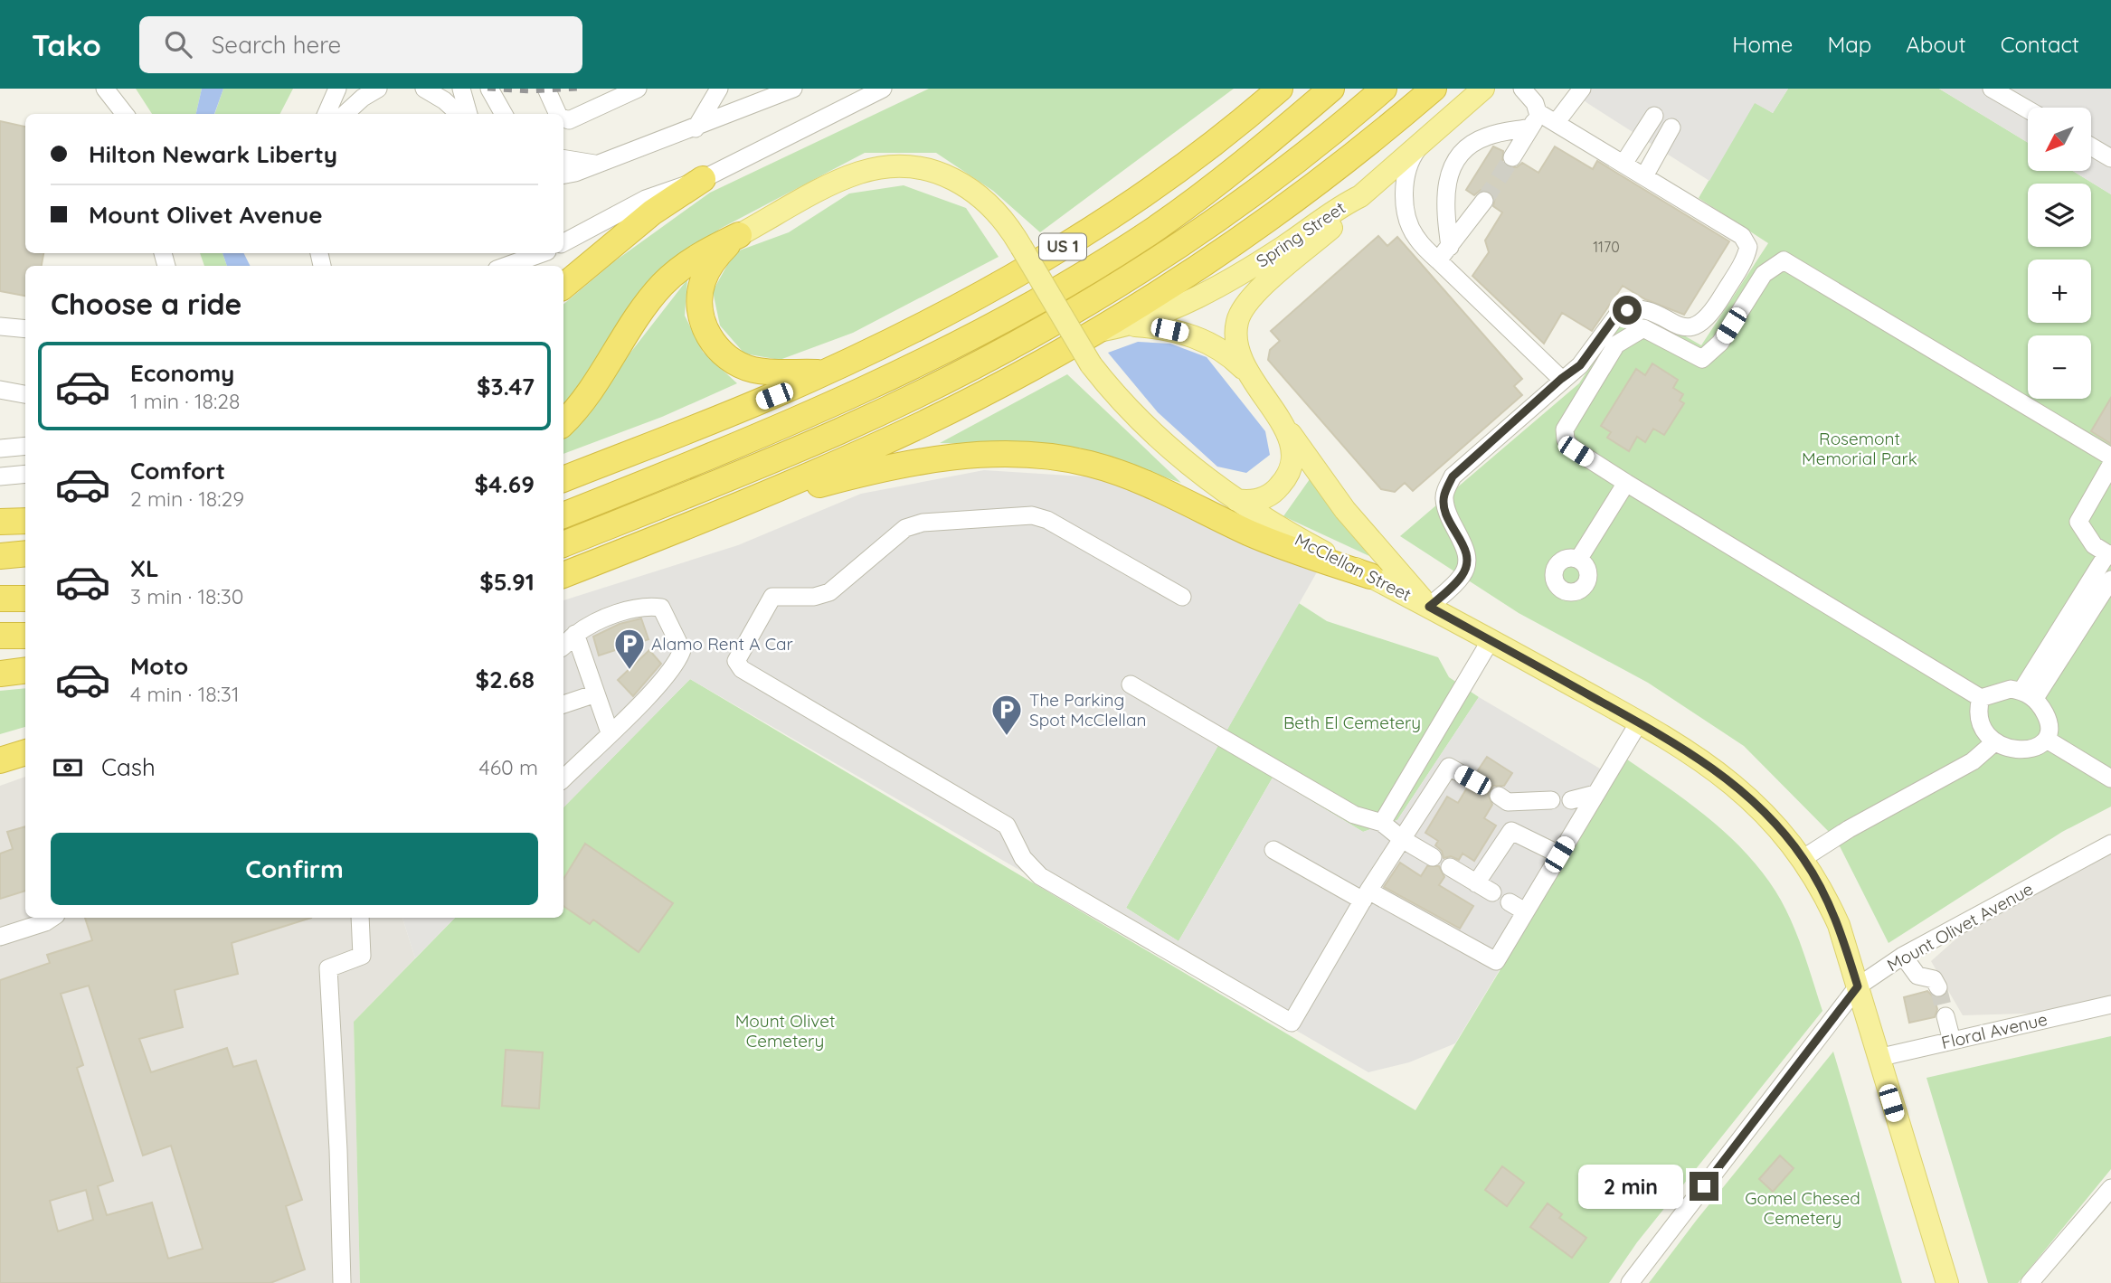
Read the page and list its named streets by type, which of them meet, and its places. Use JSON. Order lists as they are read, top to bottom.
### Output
{
  "streets": {
    "highway": ["US 1"],
    "main road": ["Spring Street", "McClellan Street"],
    "street": ["Mount Olivet Avenue", "Floral Avenue"]
  },
  "crossings": [
    ["McClellan Street", "Mount Olivet Avenue"],
    ["McClellan Street", "Floral Avenue"]
  ],
  "parks": [
    "Rosemont Memorial Park",
    "Beth El Cemetery",
    "Mount Olivet Cemetery",
    "Gomel Chesed Cemetery"
  ],
  "places": {
    "parking": ["Alamo Rent A Car", "The Parking Spot McClellan"]
  },
  "house_numbers": ["1170"],
  "north": "bottom left",
  "page": {
    "header": "Tako",
    "search": "Search here",
    "nav": [
      "Home",
      "Map",
      "About",
      "Contact"
    ],
    "map_buttons": ["+", "−"],
    "banner": ["Hilton Newark Liberty", "Mount Olivet Avenue"],
    "heading": "Choose a ride",
    "list": [
      {
        "name": "Economy",
        "note": "1 min · 18:28",
        "value": "$3.47"
      },
      {
        "name": "Comfort",
        "note": "2 min · 18:29",
        "value": "$4.69"
      },
      {
        "name": "XL",
        "note": "3 min · 18:30",
        "value": "$5.91"
      },
      {
        "name": "Moto",
        "note": "4 min · 18:31",
        "value": "$2.68"
      }
    ],
    "pay": ["Cash", "460 m"],
    "buttons": "Confirm",
    "bubble": "2 min"
  }
}
